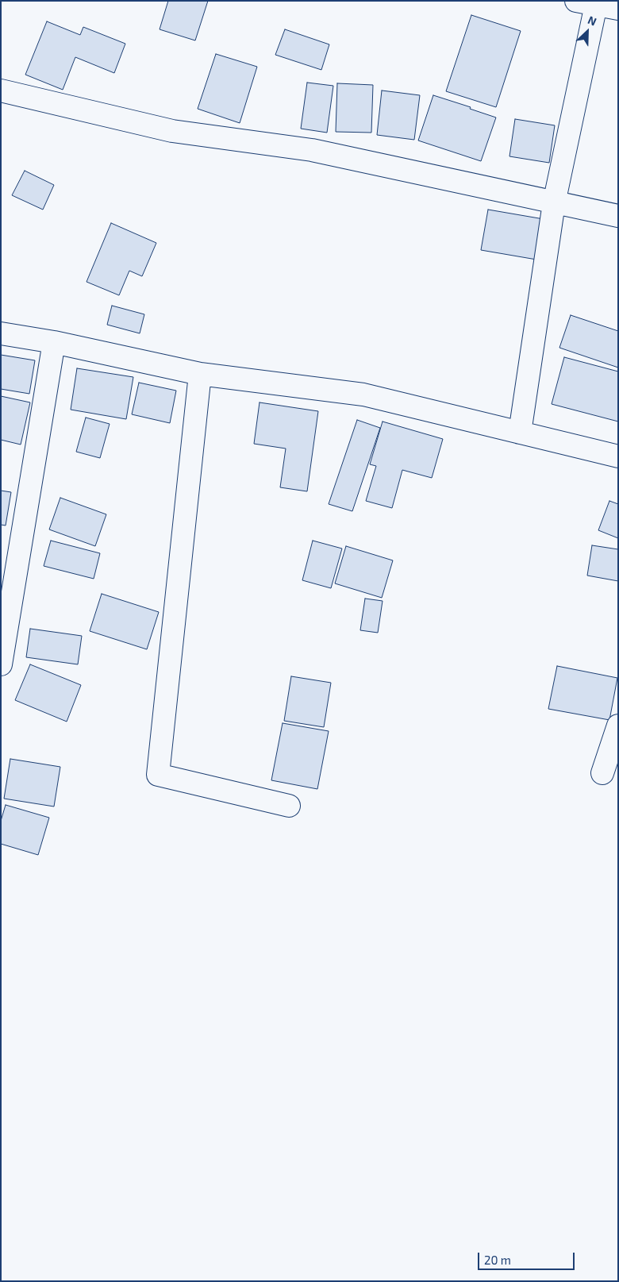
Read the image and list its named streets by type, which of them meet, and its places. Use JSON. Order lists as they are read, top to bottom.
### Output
{
  "scale_bar": "20 m",
  "north": "top right"
}
